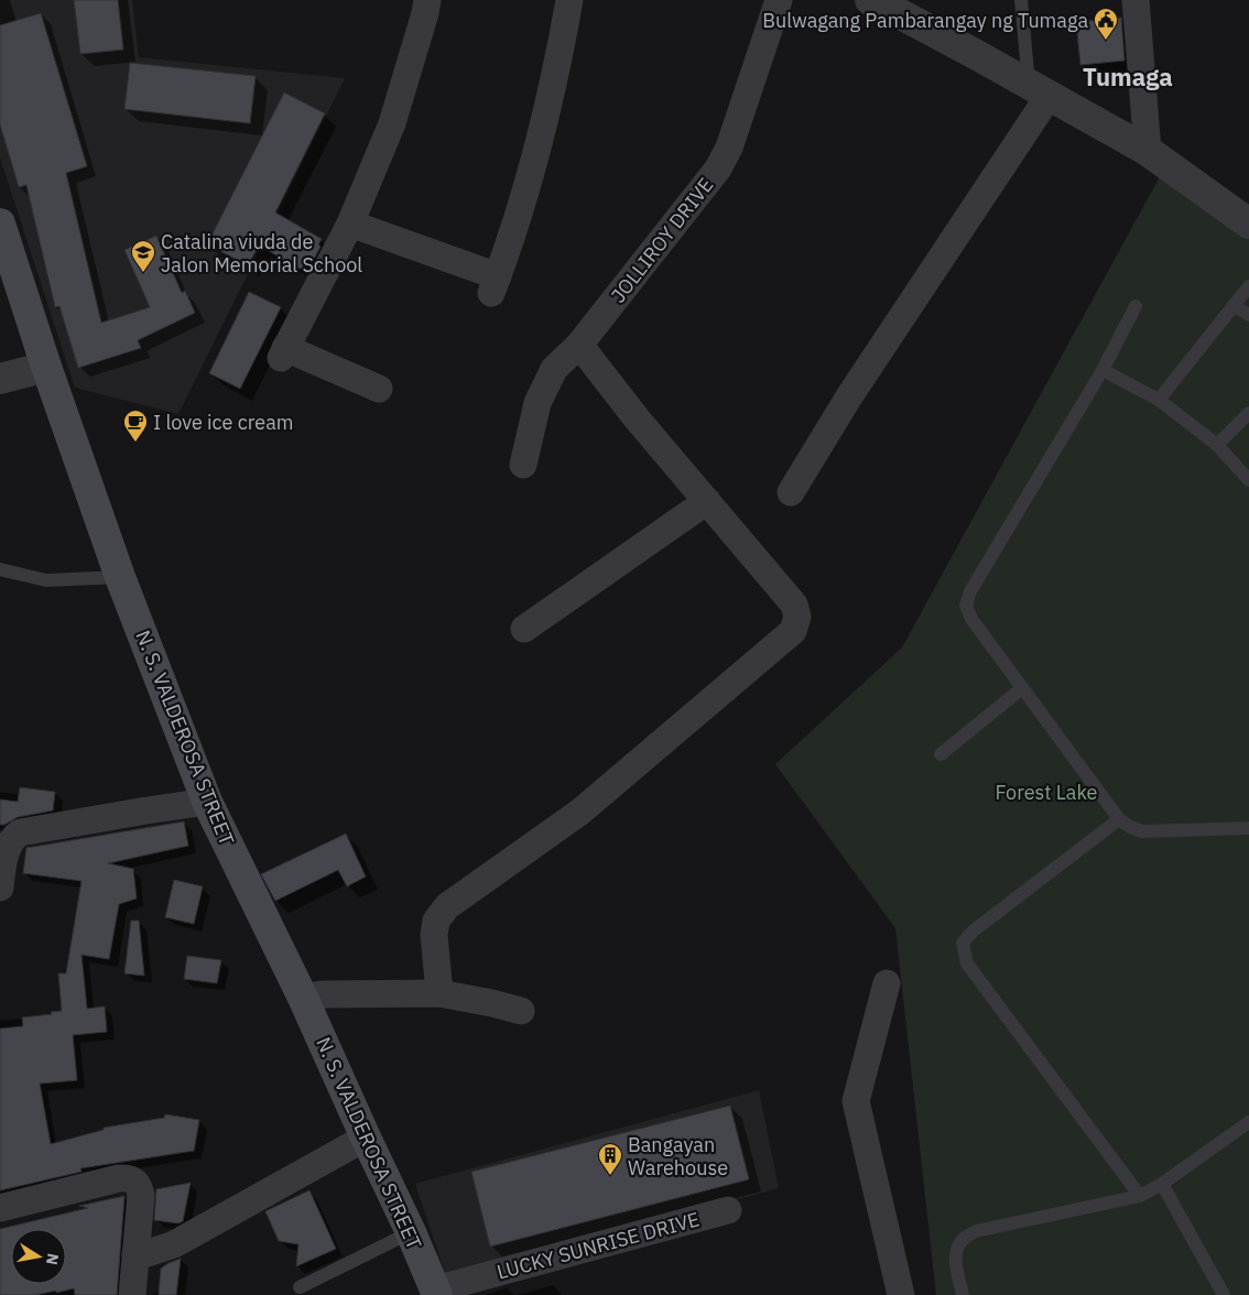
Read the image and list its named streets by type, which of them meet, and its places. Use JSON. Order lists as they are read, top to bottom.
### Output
{
  "streets": {
    "main road": ["N. S. VALDEROSA STREET"],
    "street": ["JOLLIROY DRIVE", "LUCKY SUNRISE DRIVE"]
  },
  "crossings": [
    ["N. S. VALDEROSA STREET", "LUCKY SUNRISE DRIVE"]
  ],
  "districts": ["Tumaga"],
  "parks": ["Forest Lake"],
  "places": {
    "public building": ["Bulwagang Pambarangay ng Tumaga"],
    "school or university": ["Catalina viuda de Jalon Memorial School"],
    "cafe": ["I love ice cream"],
    "building": ["Bangayan Warehouse"]
  },
  "north": "right"
}
